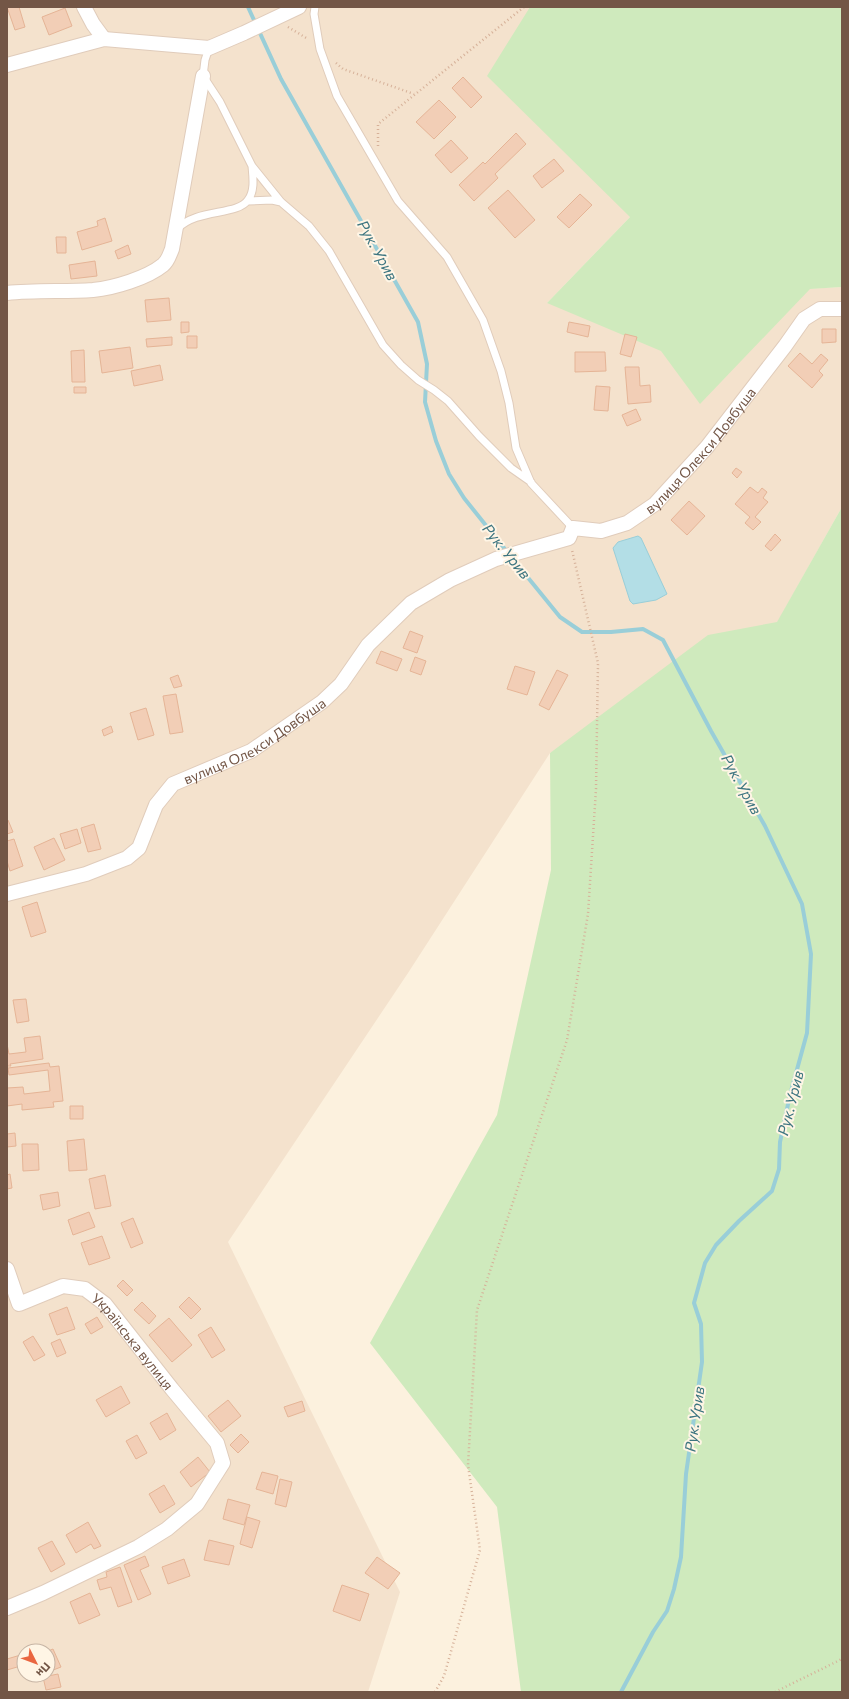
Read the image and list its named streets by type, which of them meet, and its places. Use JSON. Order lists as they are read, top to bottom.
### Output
{
  "streets": {
    "street": ["вулиця Олекси Довбуша", "Українська вулиця"]
  },
  "water": ["Рук. Урив"],
  "north": "bottom right"
}
